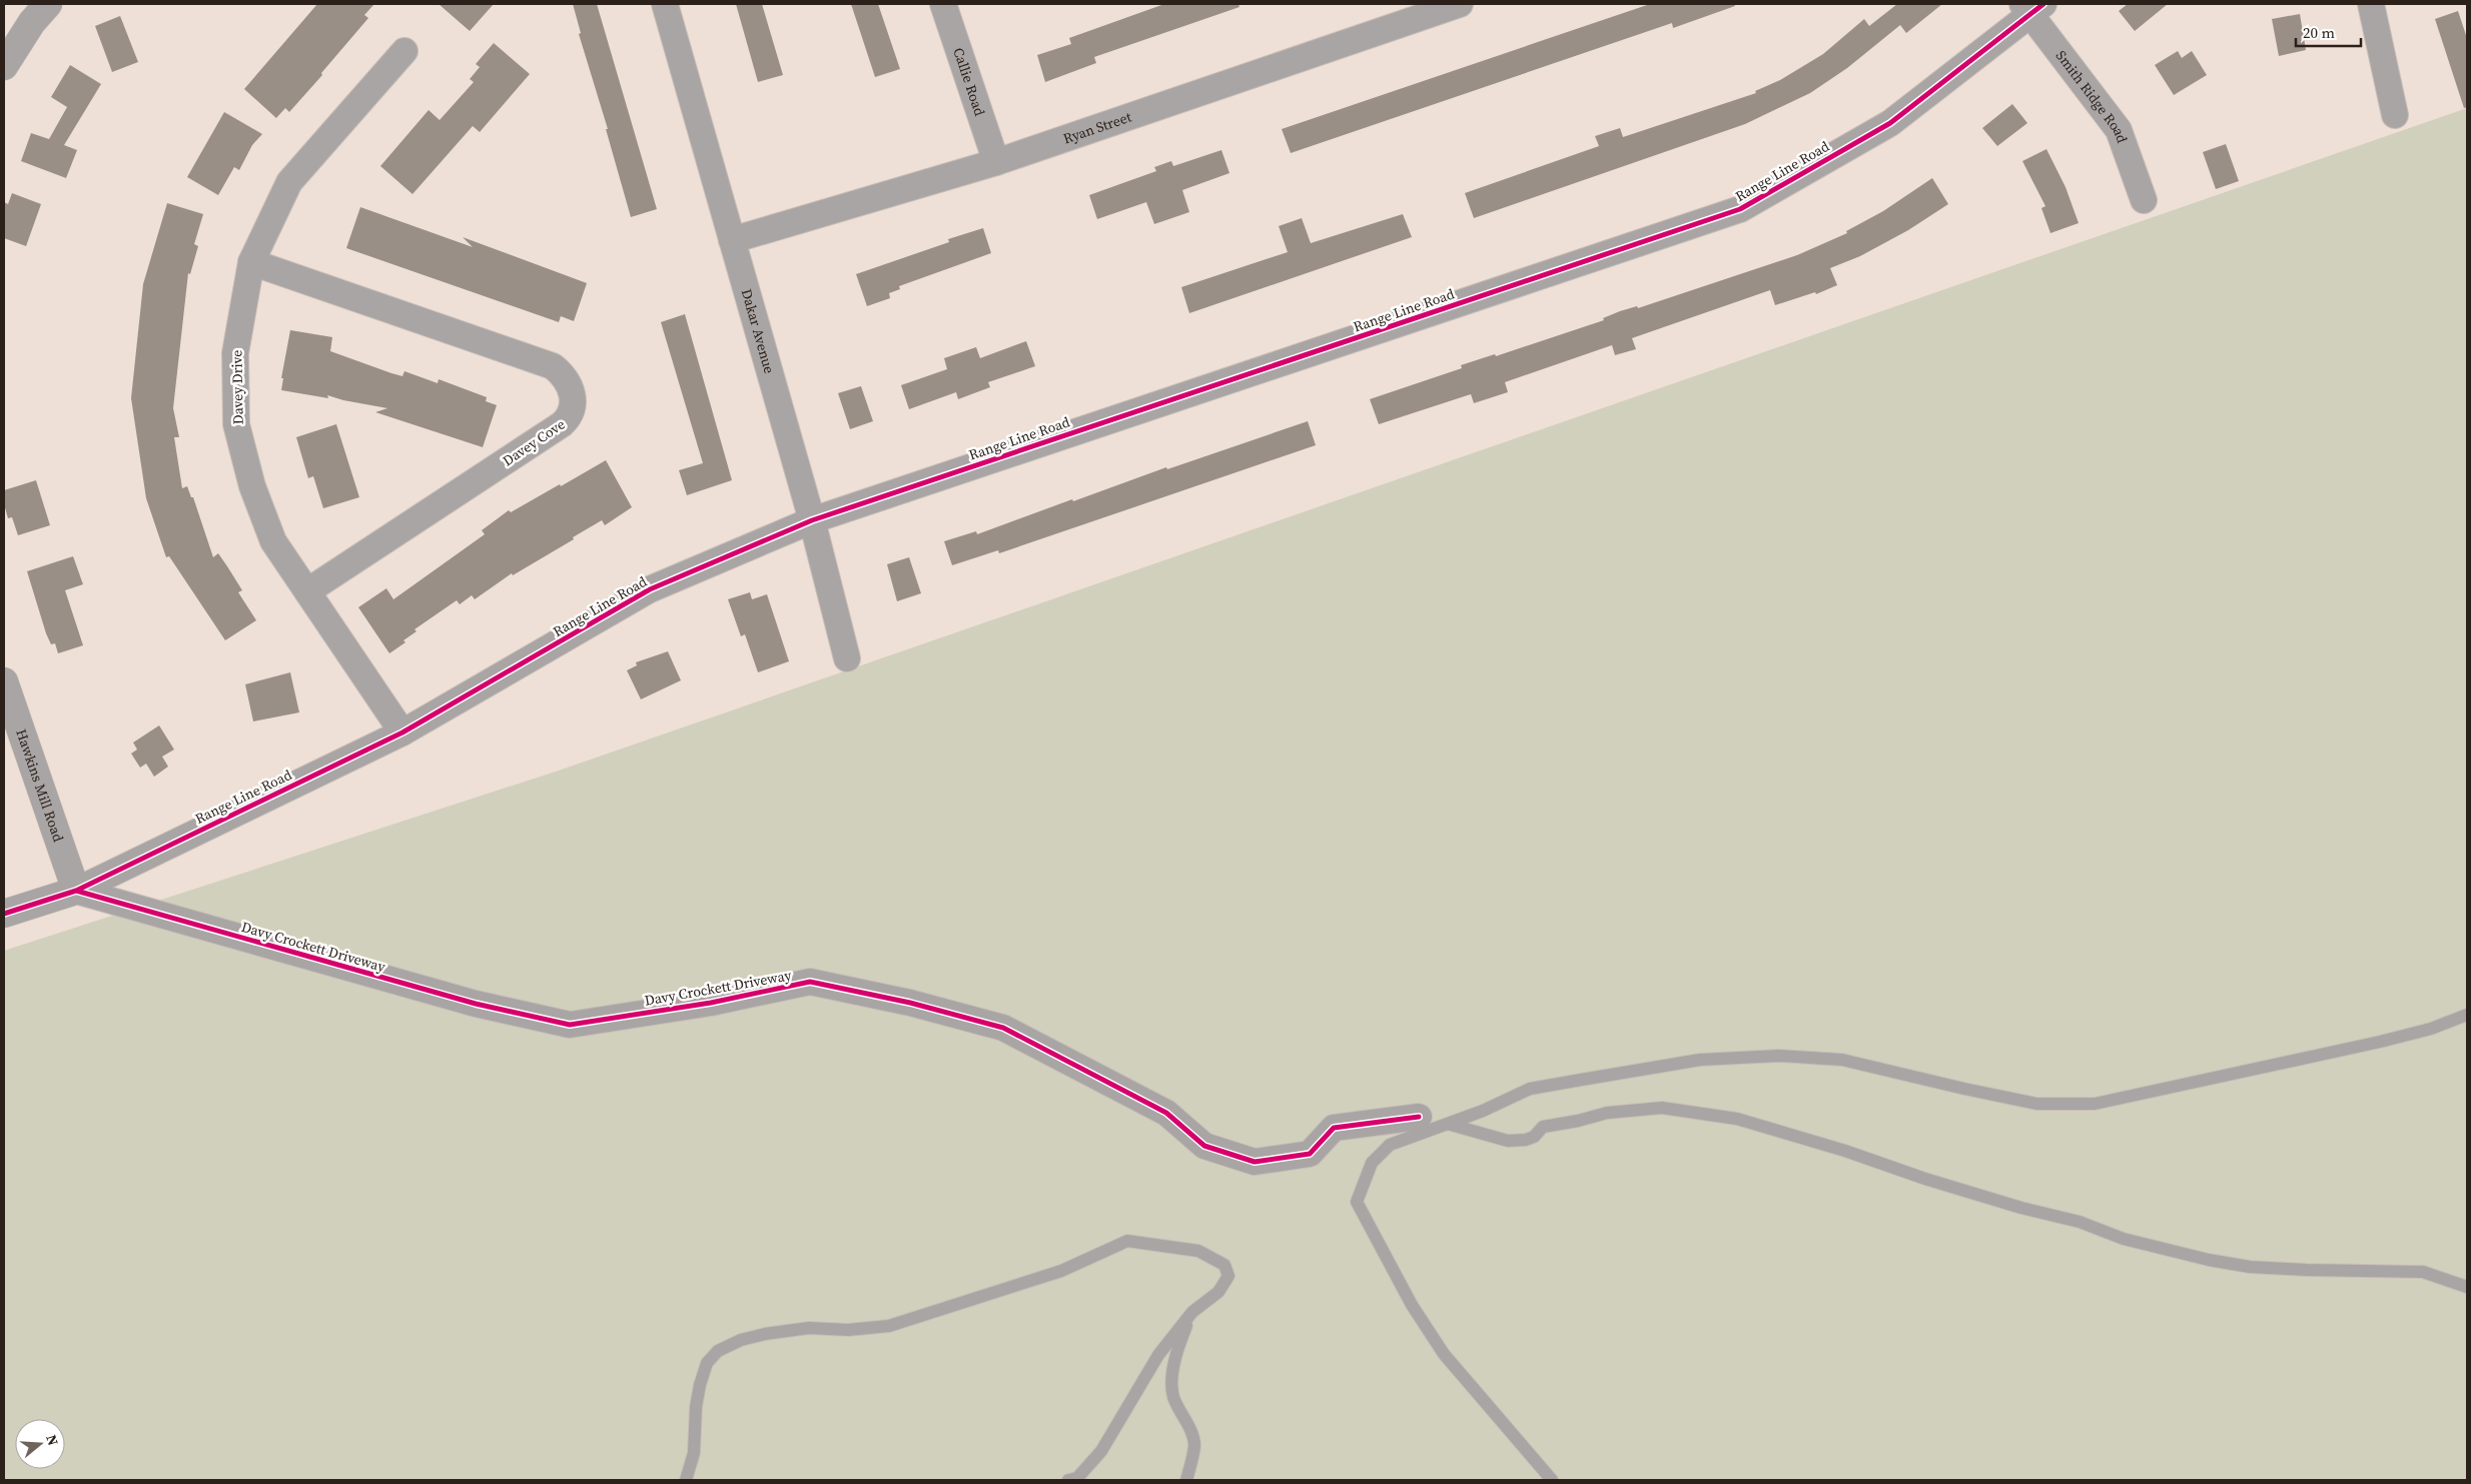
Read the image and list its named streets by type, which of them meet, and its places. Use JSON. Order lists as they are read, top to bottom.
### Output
{
  "streets": {
    "street": [
      "Callie Road",
      "Smith Ridge Road",
      "Ryan Street",
      "Range Line Road",
      "Dakar Avenue",
      "Davey Drive",
      "Davey Cove",
      "Hawkins Mill Road",
      "Davy Crockett Driveway"
    ]
  },
  "crossings": [
    ["Callie Road", "Ryan Street"],
    ["Smith Ridge Road", "Range Line Road"],
    ["Ryan Street", "Dakar Avenue"],
    ["Range Line Road", "Dakar Avenue"],
    ["Range Line Road", "Davey Drive"],
    ["Range Line Road", "Hawkins Mill Road"],
    ["Range Line Road", "Davy Crockett Driveway"],
    ["Davey Drive", "Davey Cove"],
    ["Hawkins Mill Road", "Davy Crockett Driveway"]
  ],
  "scale_bar": "20 m",
  "north": "right"
}
